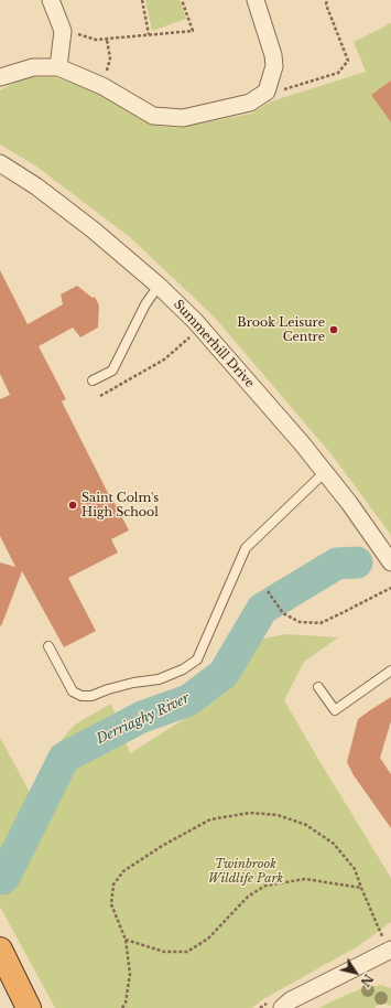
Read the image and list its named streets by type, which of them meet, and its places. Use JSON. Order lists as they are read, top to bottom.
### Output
{
  "streets": {
    "street": ["Summerhill Drive"]
  },
  "water": ["Derriaghy River"],
  "parks": ["Twinbrook Wildlife Park"],
  "places": ["Brook Leisure Centre", "Saint Colm's High School"],
  "north": "bottom right"
}
